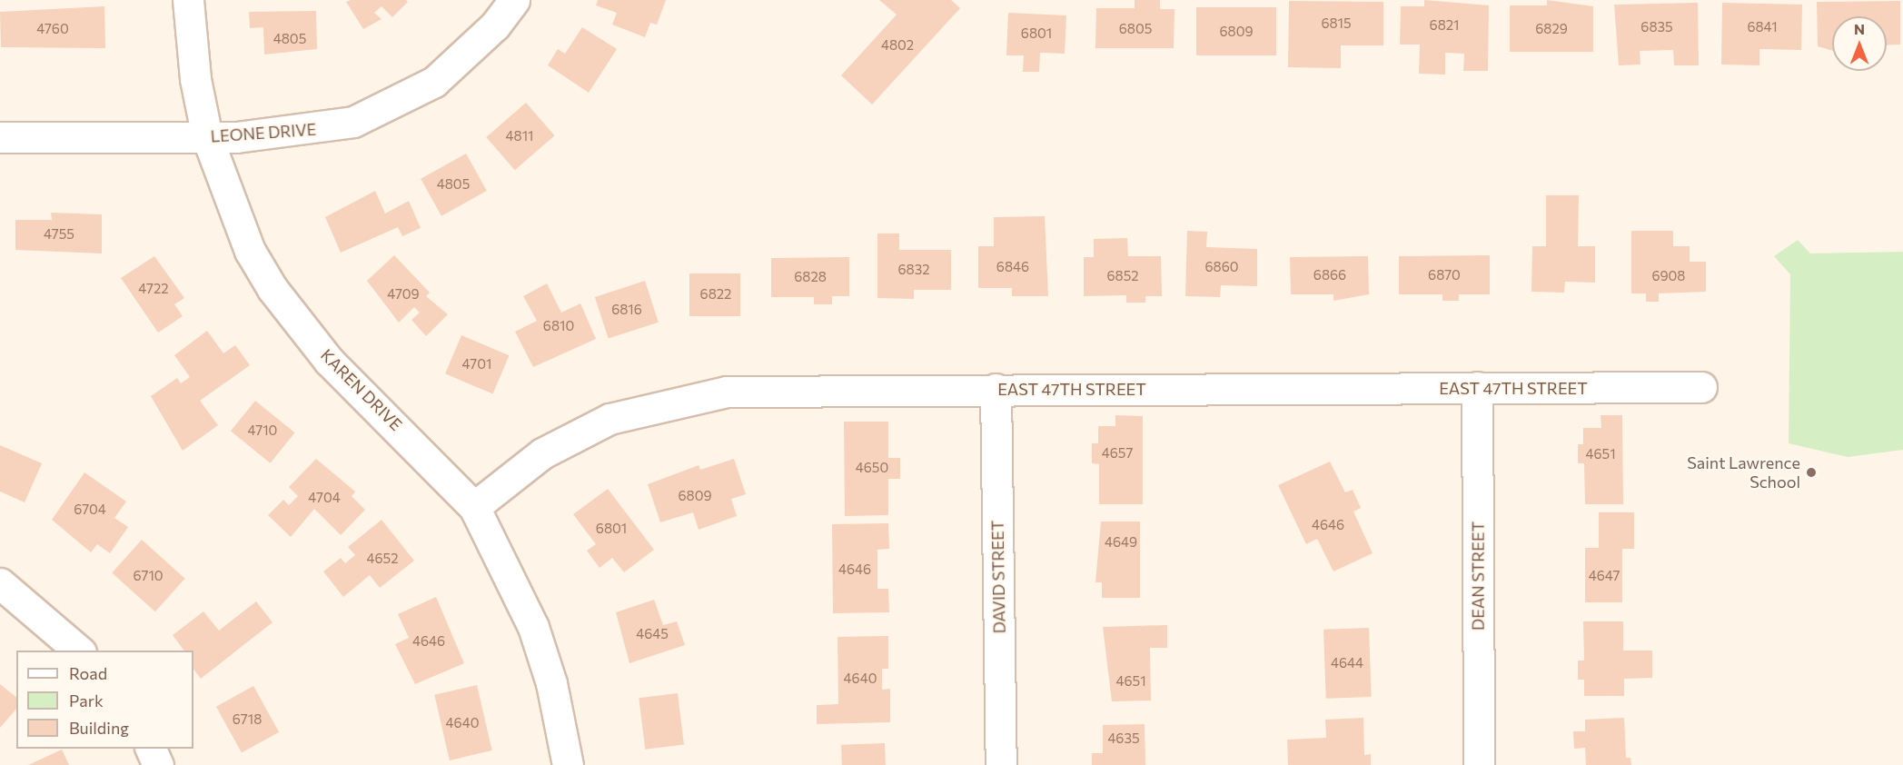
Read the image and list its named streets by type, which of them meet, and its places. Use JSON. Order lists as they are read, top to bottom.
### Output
{
  "streets": {
    "street": [
      "LEONE DRIVE",
      "EAST 47TH STREET",
      "KAREN DRIVE",
      "DEAN STREET",
      "DAVID STREET"
    ]
  },
  "crossings": [
    ["LEONE DRIVE", "KAREN DRIVE"],
    ["EAST 47TH STREET", "KAREN DRIVE"],
    ["EAST 47TH STREET", "DEAN STREET"],
    ["EAST 47TH STREET", "DAVID STREET"]
  ],
  "places": ["Saint Lawrence School"],
  "house_numbers": [
    "6815",
    "6821",
    "6835",
    "6841",
    "4760",
    "6805",
    "6829",
    "6809",
    "6801",
    "4805",
    "4802",
    "4811",
    "4805",
    "4755",
    "6846",
    "6860",
    "6832",
    "6866",
    "6870",
    "6852",
    "6908",
    "6828",
    "4722",
    "4709",
    "6822",
    "6816",
    "6810",
    "4701",
    "4710",
    "4657",
    "4651",
    "4650",
    "6809",
    "4704",
    "6704",
    "4646",
    "6801",
    "4649",
    "4652",
    "4646",
    "6710",
    "4647",
    "4645",
    "4646",
    "4644",
    "4640",
    "4651",
    "6718",
    "4640",
    "4635"
  ],
  "legend": ["Road", "Park", "Building"],
  "north": "top"
}
